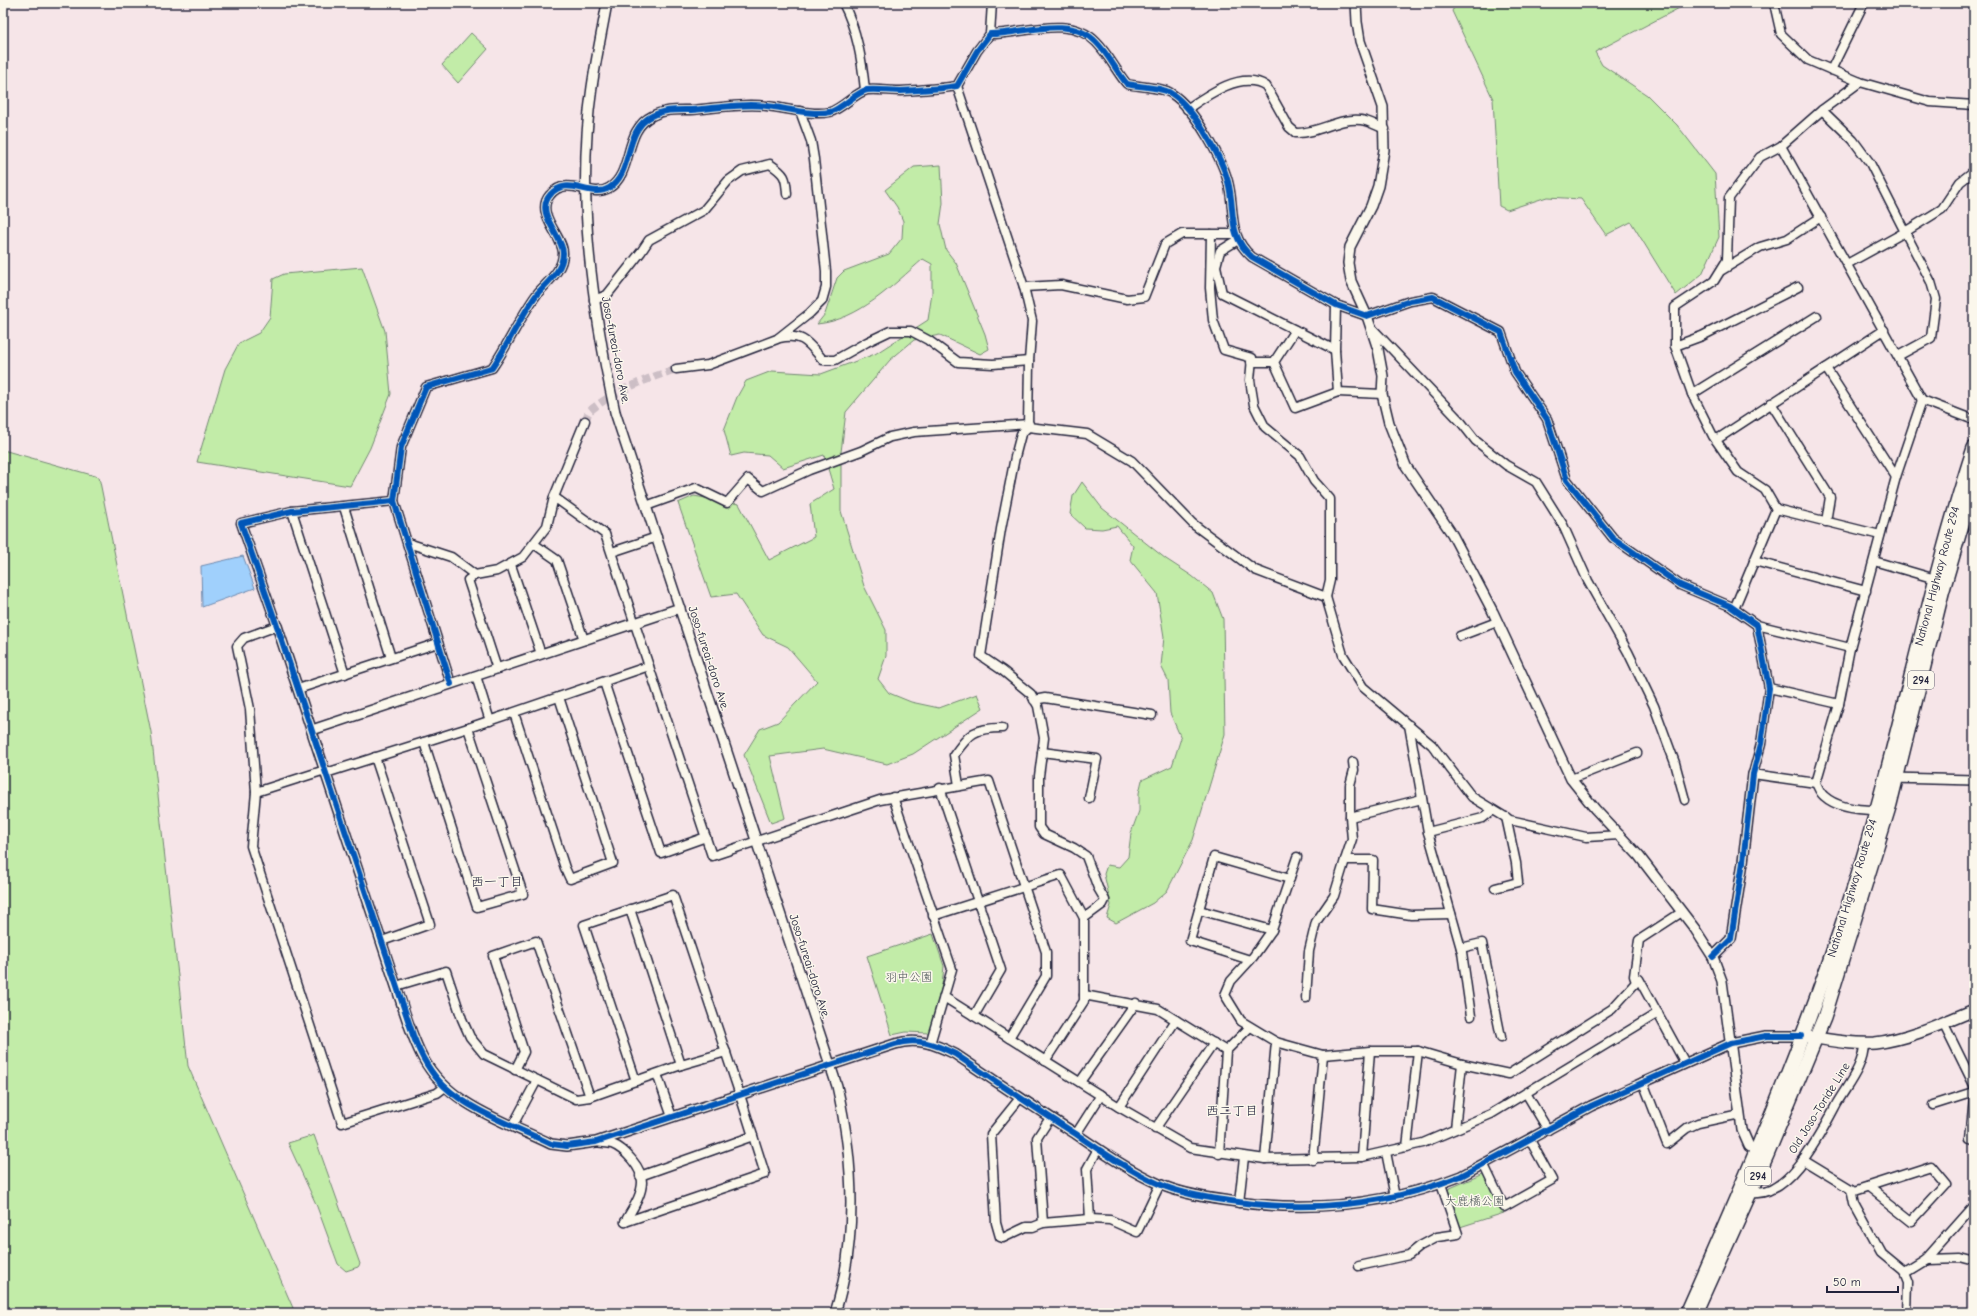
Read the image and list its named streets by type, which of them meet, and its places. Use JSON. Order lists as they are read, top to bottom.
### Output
{
  "streets": {
    "highway": ["National Highway Route 294", "294"],
    "street": ["Joso-fureai-doro Ave.", "Old Joso-Toride Line"]
  },
  "crossings": [
    ["National Highway Route 294", "Old Joso-Toride Line"]
  ],
  "districts": ["西一丁目", "西二丁目"],
  "parks": ["羽中公園", "大鹿橋公園"],
  "scale_bar": "50 m"
}
